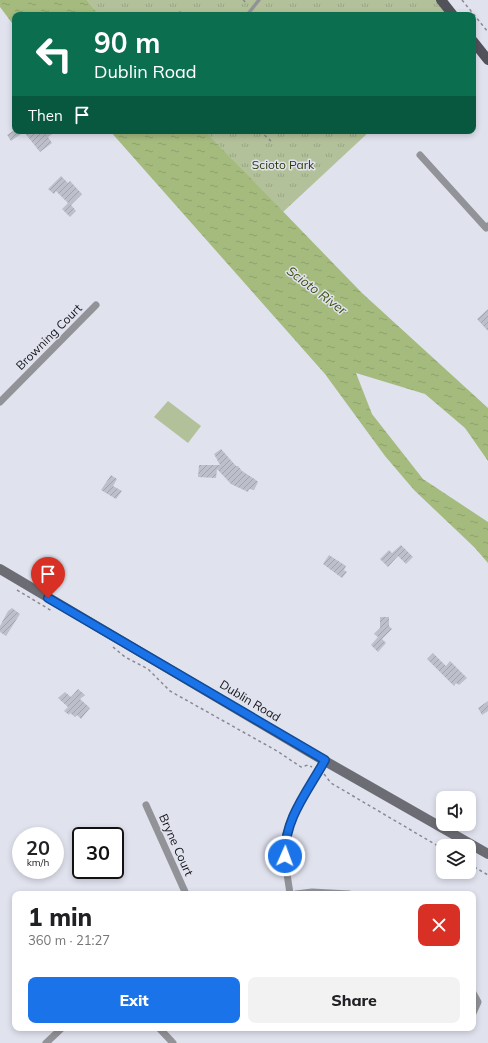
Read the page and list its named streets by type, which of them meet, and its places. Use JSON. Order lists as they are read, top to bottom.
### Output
{
  "streets": {
    "main road": ["Dublin Road"],
    "street": ["Browning Court", "Bryne Court"]
  },
  "water": ["Scioto River"],
  "parks": ["Scioto Park"],
  "page": {
    "turn": ["90 m", "Dublin Road"],
    "then": "Then",
    "speed": "20 km/h",
    "limit": "30",
    "heading": ["1 min", "360 m · 21:27"],
    "buttons": ["Exit", "Share"]
  }
}
